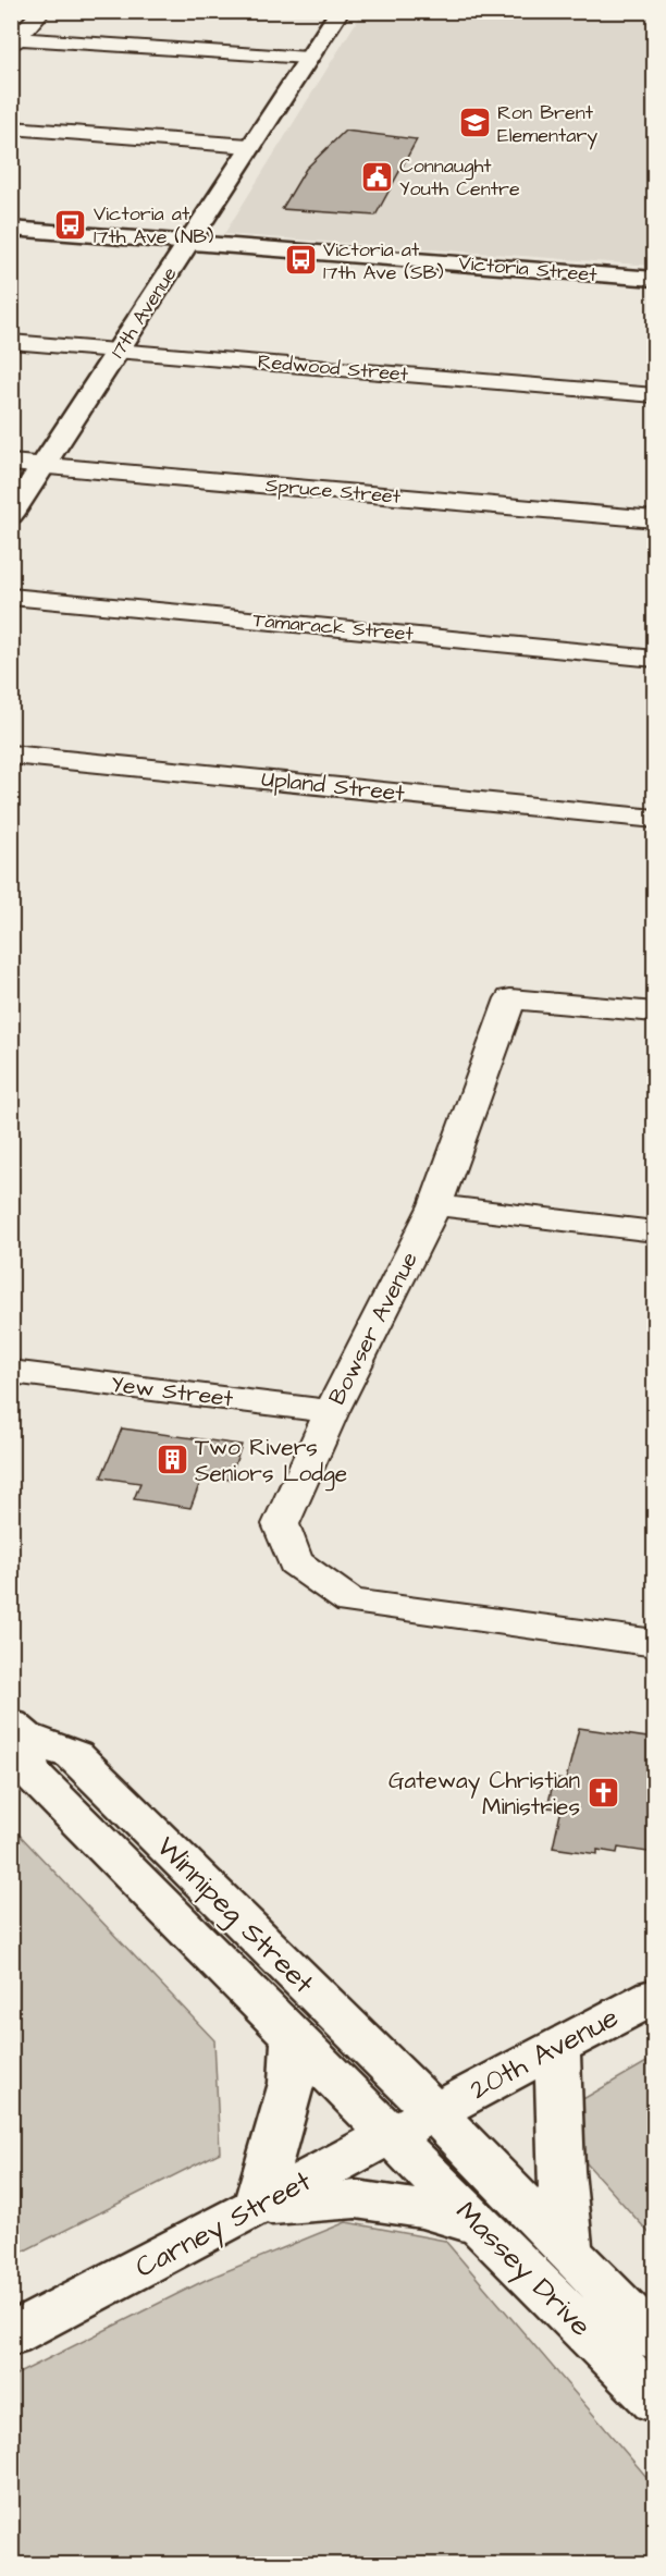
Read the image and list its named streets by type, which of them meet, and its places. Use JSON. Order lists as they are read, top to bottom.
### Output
{
  "streets": {
    "main road": [
      "Victoria Street",
      "17th Avenue",
      "Winnipeg Street",
      "20th Avenue",
      "Carney Street",
      "Massey Drive"
    ],
    "street": [
      "Redwood Street",
      "Spruce Street",
      "Tamarack Street",
      "Upland Street",
      "Bowser Avenue",
      "Yew Street"
    ]
  },
  "crossings": [
    ["Victoria Street", "17th Avenue"],
    ["17th Avenue", "Redwood Street"],
    ["17th Avenue", "Spruce Street"],
    ["Bowser Avenue", "Yew Street"],
    ["Winnipeg Street", "20th Avenue"],
    ["Winnipeg Street", "Carney Street"],
    ["Winnipeg Street", "Massey Drive"],
    ["20th Avenue", "Carney Street"],
    ["20th Avenue", "Massey Drive"],
    ["Carney Street", "Massey Drive"]
  ],
  "places": {
    "school or university": ["Ron Brent Elementary"],
    "public building": ["Connaught Youth Centre"],
    "bus stop": ["Victoria at 17th Ave (NB)", "Victoria at 17th Ave (SB)"],
    "building": ["Two Rivers Seniors Lodge"],
    "church": ["Gateway Christian Ministries"]
  }
}
